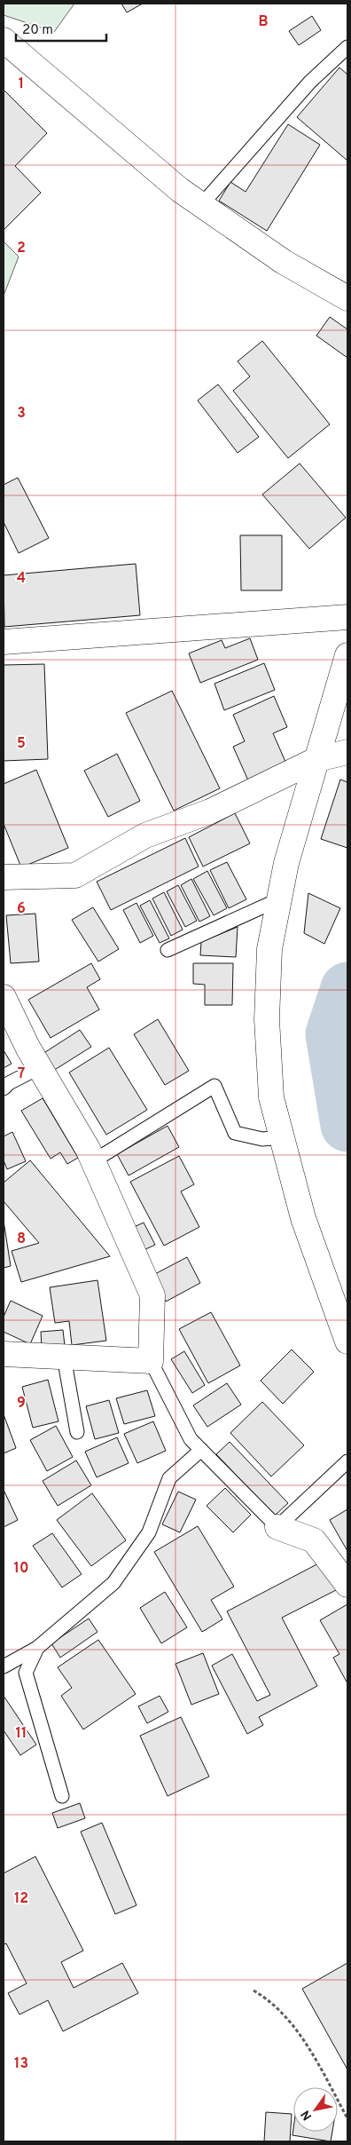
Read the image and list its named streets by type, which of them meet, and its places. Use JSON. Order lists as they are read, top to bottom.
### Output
{
  "scale_bar": "20 m",
  "north": "bottom left",
  "grid": {
    "columns": ["B"],
    "rows": [
      "1",
      "2",
      "3",
      "4",
      "5",
      "6",
      "7",
      "8",
      "9",
      "10",
      "11",
      "12",
      "13"
    ]
  }
}
